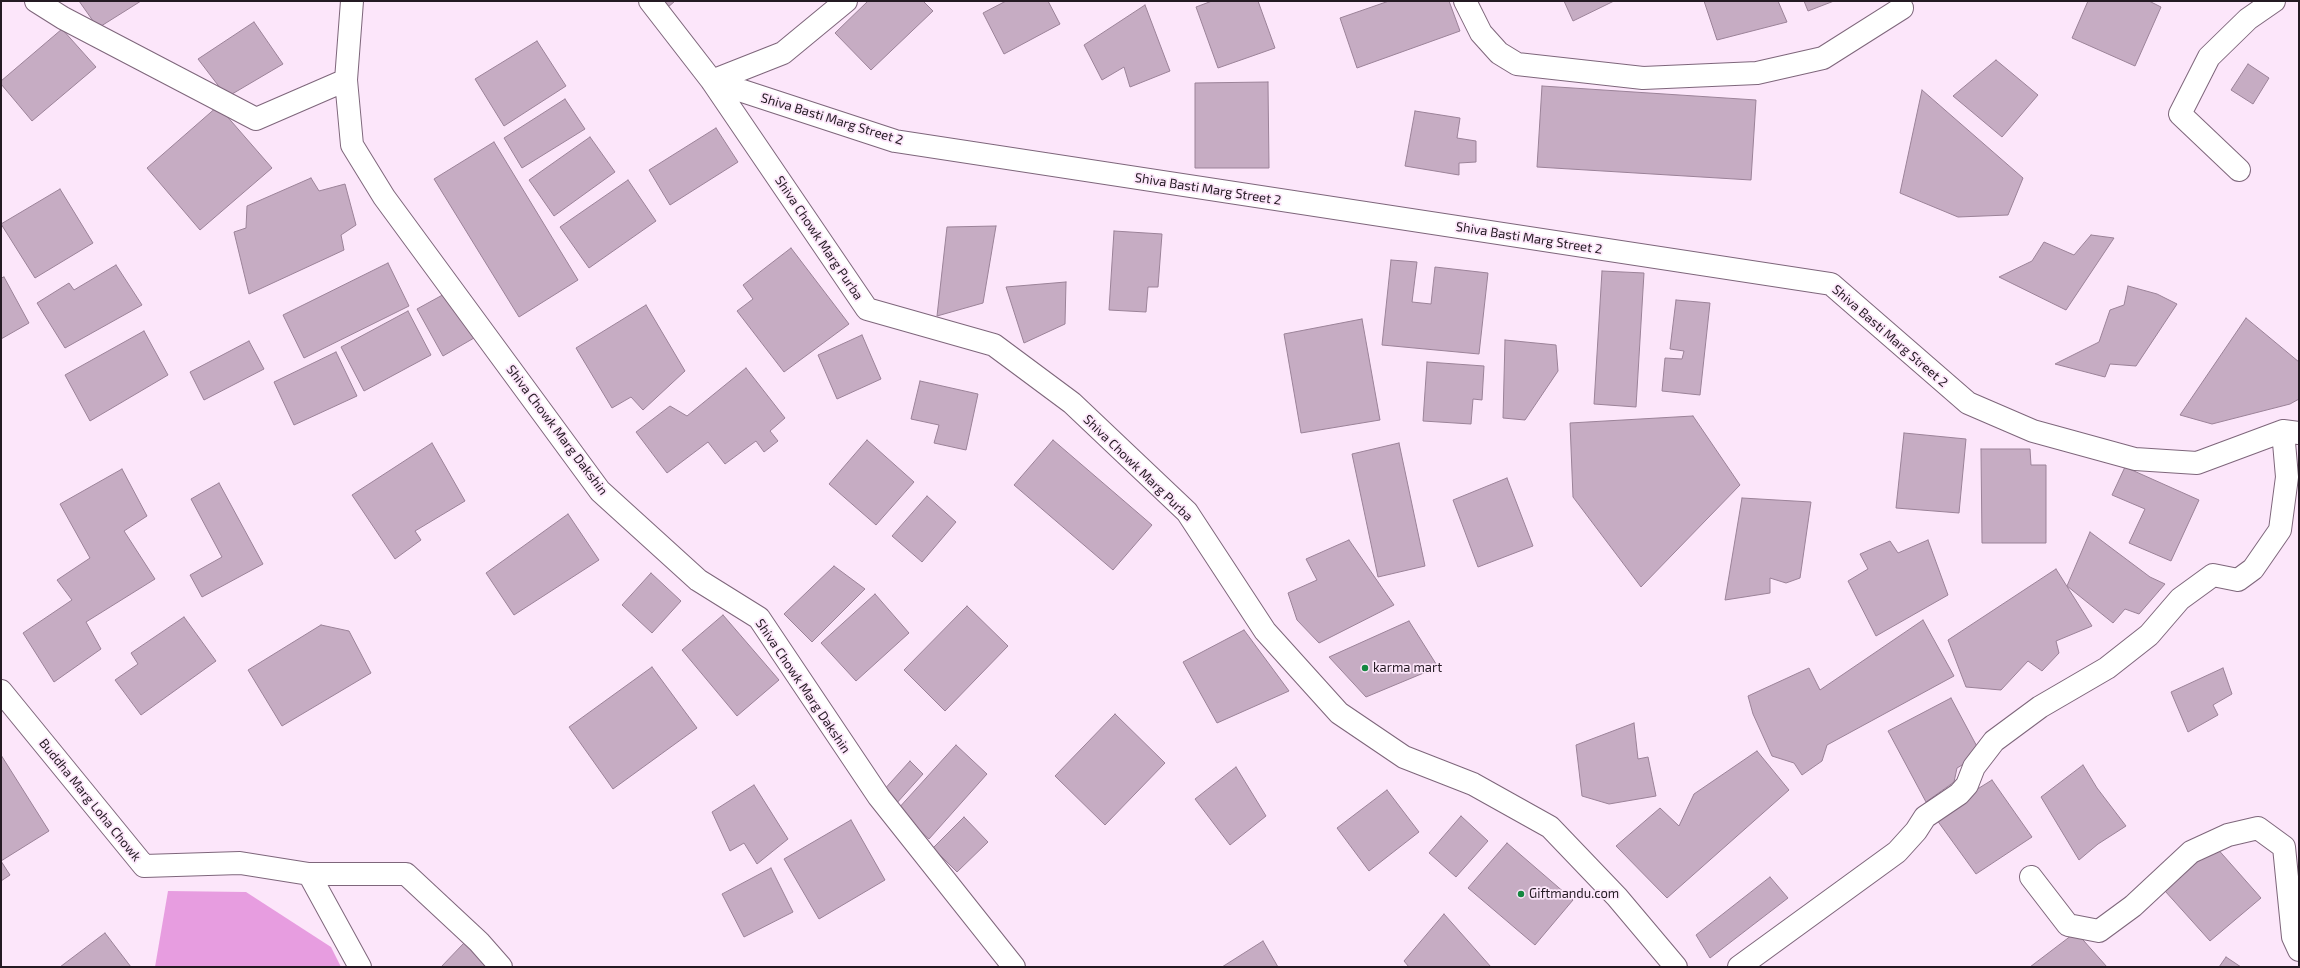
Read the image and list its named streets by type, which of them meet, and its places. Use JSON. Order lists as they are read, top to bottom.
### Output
{
  "streets": {
    "street": [
      "Shiva Basti Marg Street 2",
      "Shiva Chowk Marg Purba",
      "Shiva Chowk Marg Dakshin",
      "Buddha Marg Loha Chowk"
    ]
  },
  "crossings": [
    ["Shiva Basti Marg Street 2", "Shiva Chowk Marg Purba"]
  ],
  "places": ["karma mart", "Giftmandu.com"]
}
